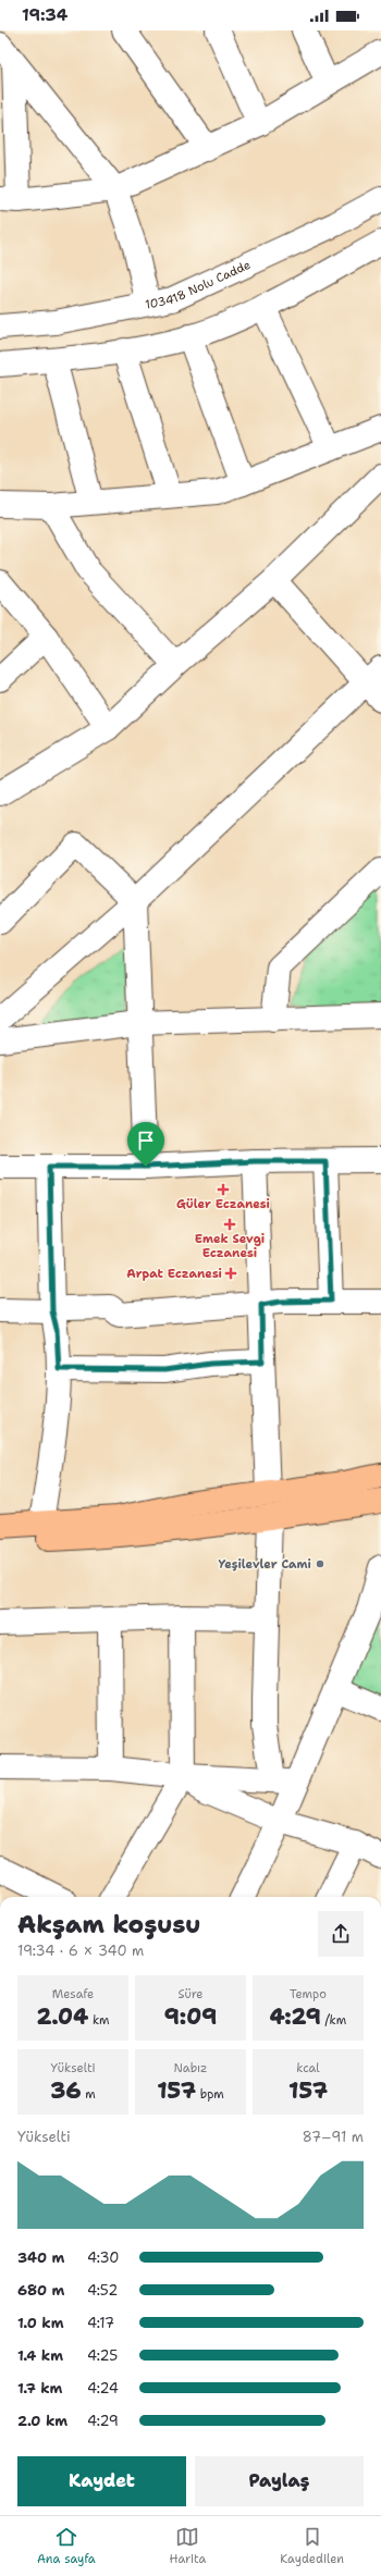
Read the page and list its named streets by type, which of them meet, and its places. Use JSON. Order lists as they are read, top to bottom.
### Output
{
  "streets": {
    "street": ["103418 Nolu Cadde"]
  },
  "places": {
    "health": ["Güler Eczanesi", "Emek Sevgi Eczanesi", "Arpat Eczanesi"],
    "other": ["Yeşilevler Cami"]
  },
  "page": {
    "status": "19:34",
    "heading": ["Akşam koşusu", "19:34 · 6 × 340 m"],
    "stats": [
      ["Mesafe", "2.04 km"],
      ["Süre", "9:09"],
      ["Tempo", "4:29 /km"],
      ["Yükselti", "36 m"],
      ["Nabız", "157 bpm"],
      ["kcal", "157"]
    ],
    "chart": ["Yükselti", "87–91 m"],
    "list": [
      {
        "name": "340 m",
        "note": "4:30"
      },
      {
        "name": "680 m",
        "note": "4:52"
      },
      {
        "name": "1.0 km",
        "note": "4:17"
      },
      {
        "name": "1.4 km",
        "note": "4:25"
      },
      {
        "name": "1.7 km",
        "note": "4:24"
      },
      {
        "name": "2.0 km",
        "note": "4:29"
      }
    ],
    "buttons": ["Kaydet", "Paylaş"],
    "tabs": ["Ana sayfa", "Harita", "Kaydedilen"]
  }
}
